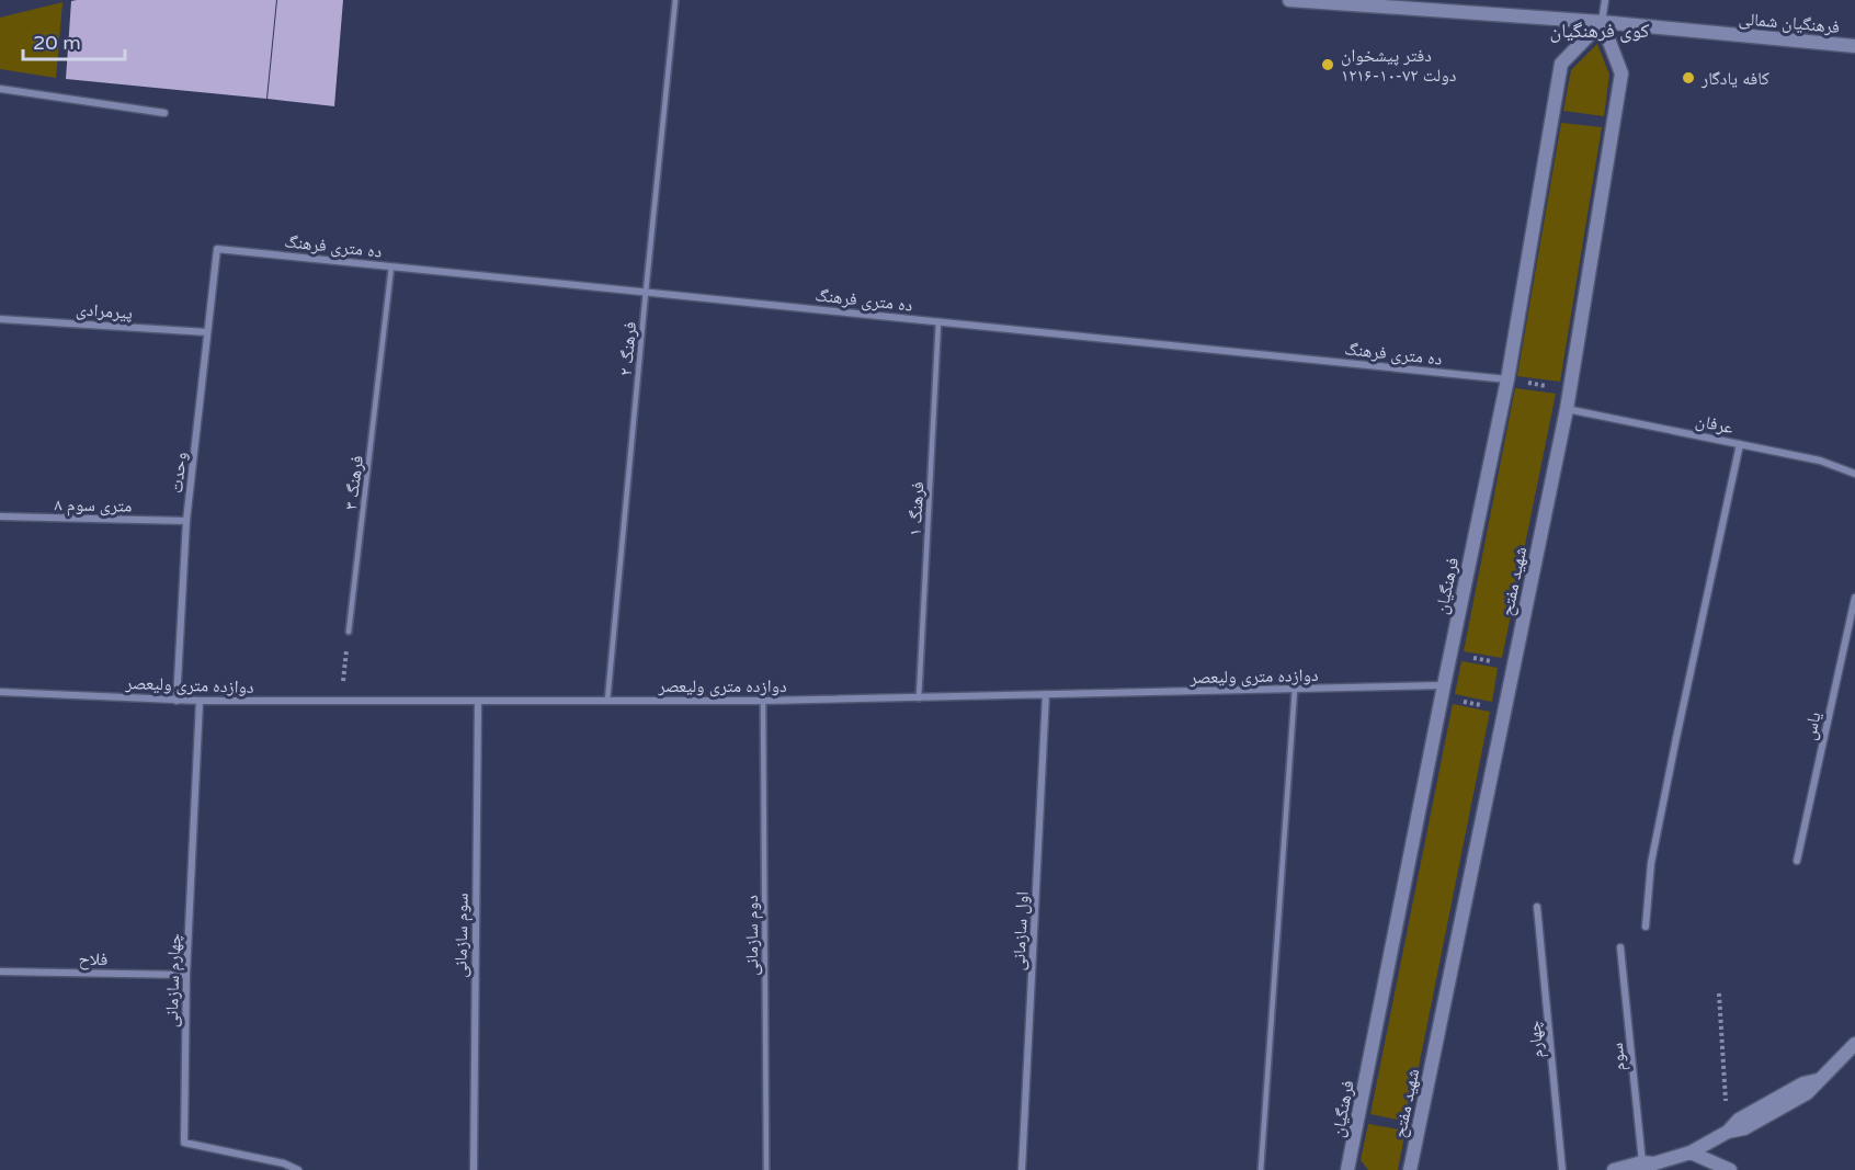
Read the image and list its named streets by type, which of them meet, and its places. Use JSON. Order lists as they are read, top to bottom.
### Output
{
  "streets": {
    "main road": ["فرهنگیان شمالی", "شهید مفتح", "فرهنگیان"],
    "street": [
      "ده متری فرهنگ",
      "پیرمرادی",
      "عرفان",
      "وحدت",
      "۸ متری سوم",
      "دوازده متری ولیعصر",
      "یاس",
      "اول سازمانی",
      "سوم سازمانی",
      "فلاح",
      "چهارم سازمانی",
      "چهارم",
      "سوم"
    ],
    "lane": [
      "فرهنگ ۲",
      "فرهنگ ۳",
      "فرهنگ ۱",
      "دوم سازمانی"
    ]
  },
  "crossings": [
    ["فرهنگیان شمالی", "شهید مفتح"],
    ["فرهنگیان شمالی", "فرهنگیان"],
    ["ده متری فرهنگ", "فرهنگ ۲"],
    ["ده متری فرهنگ", "وحدت"],
    ["ده متری فرهنگ", "فرهنگ ۳"],
    ["ده متری فرهنگ", "فرهنگ ۱"],
    ["ده متری فرهنگ", "فرهنگیان"],
    ["پیرمرادی", "وحدت"],
    ["فرهنگ ۲", "دوازده متری ولیعصر"],
    ["عرفان", "شهید مفتح"],
    ["وحدت", "۸ متری سوم"],
    ["وحدت", "دوازده متری ولیعصر"],
    ["فرهنگ ۱", "دوازده متری ولیعصر"],
    ["شهید مفتح", "فرهنگیان"],
    ["فرهنگیان", "دوازده متری ولیعصر"],
    ["دوازده متری ولیعصر", "اول سازمانی"],
    ["دوازده متری ولیعصر", "سوم سازمانی"],
    ["دوازده متری ولیعصر", "دوم سازمانی"],
    ["دوازده متری ولیعصر", "چهارم سازمانی"],
    ["فلاح", "چهارم سازمانی"]
  ],
  "districts": ["کوی فرهنگیان"],
  "places": ["دفتر پیشخوان دولت ۷۲-۱۰-۱۲۱۶", "کافه یادگار"],
  "scale_bar": "20 m"
}
